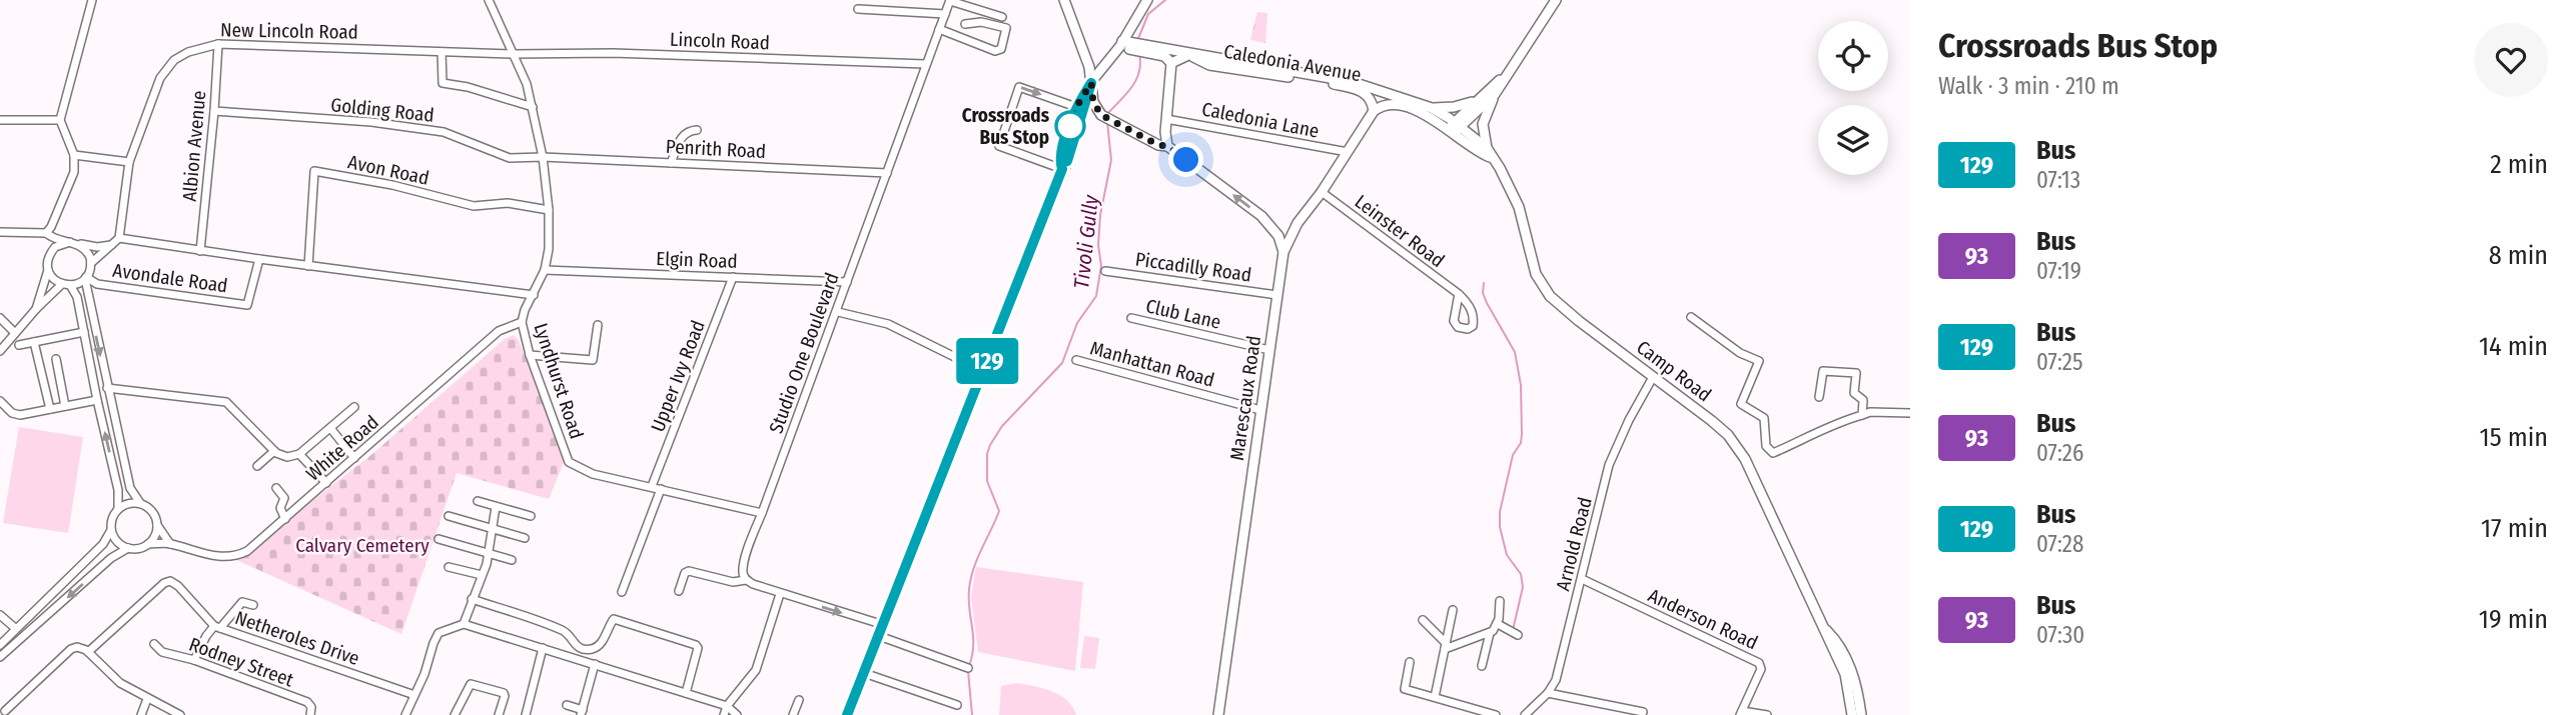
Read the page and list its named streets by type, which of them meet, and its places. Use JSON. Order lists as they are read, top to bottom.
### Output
{
  "streets": {
    "main road": ["Caledonia Avenue", "Camp Road", "Marescaux Road"],
    "street": [
      "New Lincoln Road",
      "Lincoln Road",
      "Golding Road",
      "Caledonia Lane",
      "Albion Avenue",
      "Penrith Road",
      "Avon Road",
      "Leinster Road",
      "Elgin Road",
      "Piccadilly Road",
      "Avondale Road",
      "Club Lane",
      "Studio One Boulevard",
      "Manhattan Road",
      "Upper Ivy Road",
      "Lyndhurst Road",
      "White Road",
      "Arnold Road",
      "Anderson Road",
      "Netheroles Drive",
      "Rodney Street"
    ]
  },
  "crossings": [
    ["New Lincoln Road", "Lincoln Road"],
    ["New Lincoln Road", "Albion Avenue"],
    ["New Lincoln Road", "Lyndhurst Road"],
    ["Lincoln Road", "Studio One Boulevard"],
    ["Lincoln Road", "Lyndhurst Road"],
    ["Caledonia Avenue", "Camp Road"],
    ["Caledonia Avenue", "Marescaux Road"],
    ["Golding Road", "Albion Avenue"],
    ["Golding Road", "Penrith Road"],
    ["Golding Road", "Lyndhurst Road"],
    ["Caledonia Lane", "Marescaux Road"],
    ["Penrith Road", "Studio One Boulevard"],
    ["Penrith Road", "Lyndhurst Road"],
    ["Avon Road", "Lyndhurst Road"],
    ["Leinster Road", "Marescaux Road"],
    ["Elgin Road", "Studio One Boulevard"],
    ["Elgin Road", "Upper Ivy Road"],
    ["Elgin Road", "Lyndhurst Road"],
    ["Piccadilly Road", "Marescaux Road"],
    ["Club Lane", "Marescaux Road"],
    ["Studio One Boulevard", "Lyndhurst Road"],
    ["Manhattan Road", "Marescaux Road"],
    ["Camp Road", "Arnold Road"],
    ["Upper Ivy Road", "Lyndhurst Road"],
    ["Lyndhurst Road", "White Road"],
    ["Arnold Road", "Anderson Road"]
  ],
  "water": ["Tivoli Gully"],
  "parks": ["Calvary Cemetery"],
  "places": ["Crossroads Bus Stop"],
  "lines": ["bus line 129"],
  "page": {
    "on_map": "129",
    "heading": ["Crossroads Bus Stop", "Walk · 3 min · 210 m"],
    "list": [
      {
        "mark": "129",
        "name": "Bus",
        "note": "07:13",
        "value": "2 min"
      },
      {
        "mark": "93",
        "name": "Bus",
        "note": "07:19",
        "value": "8 min"
      },
      {
        "mark": "129",
        "name": "Bus",
        "note": "07:25",
        "value": "14 min"
      },
      {
        "mark": "93",
        "name": "Bus",
        "note": "07:26",
        "value": "15 min"
      },
      {
        "mark": "129",
        "name": "Bus",
        "note": "07:28",
        "value": "17 min"
      },
      {
        "mark": "93",
        "name": "Bus",
        "note": "07:30",
        "value": "19 min"
      }
    ]
  }
}
